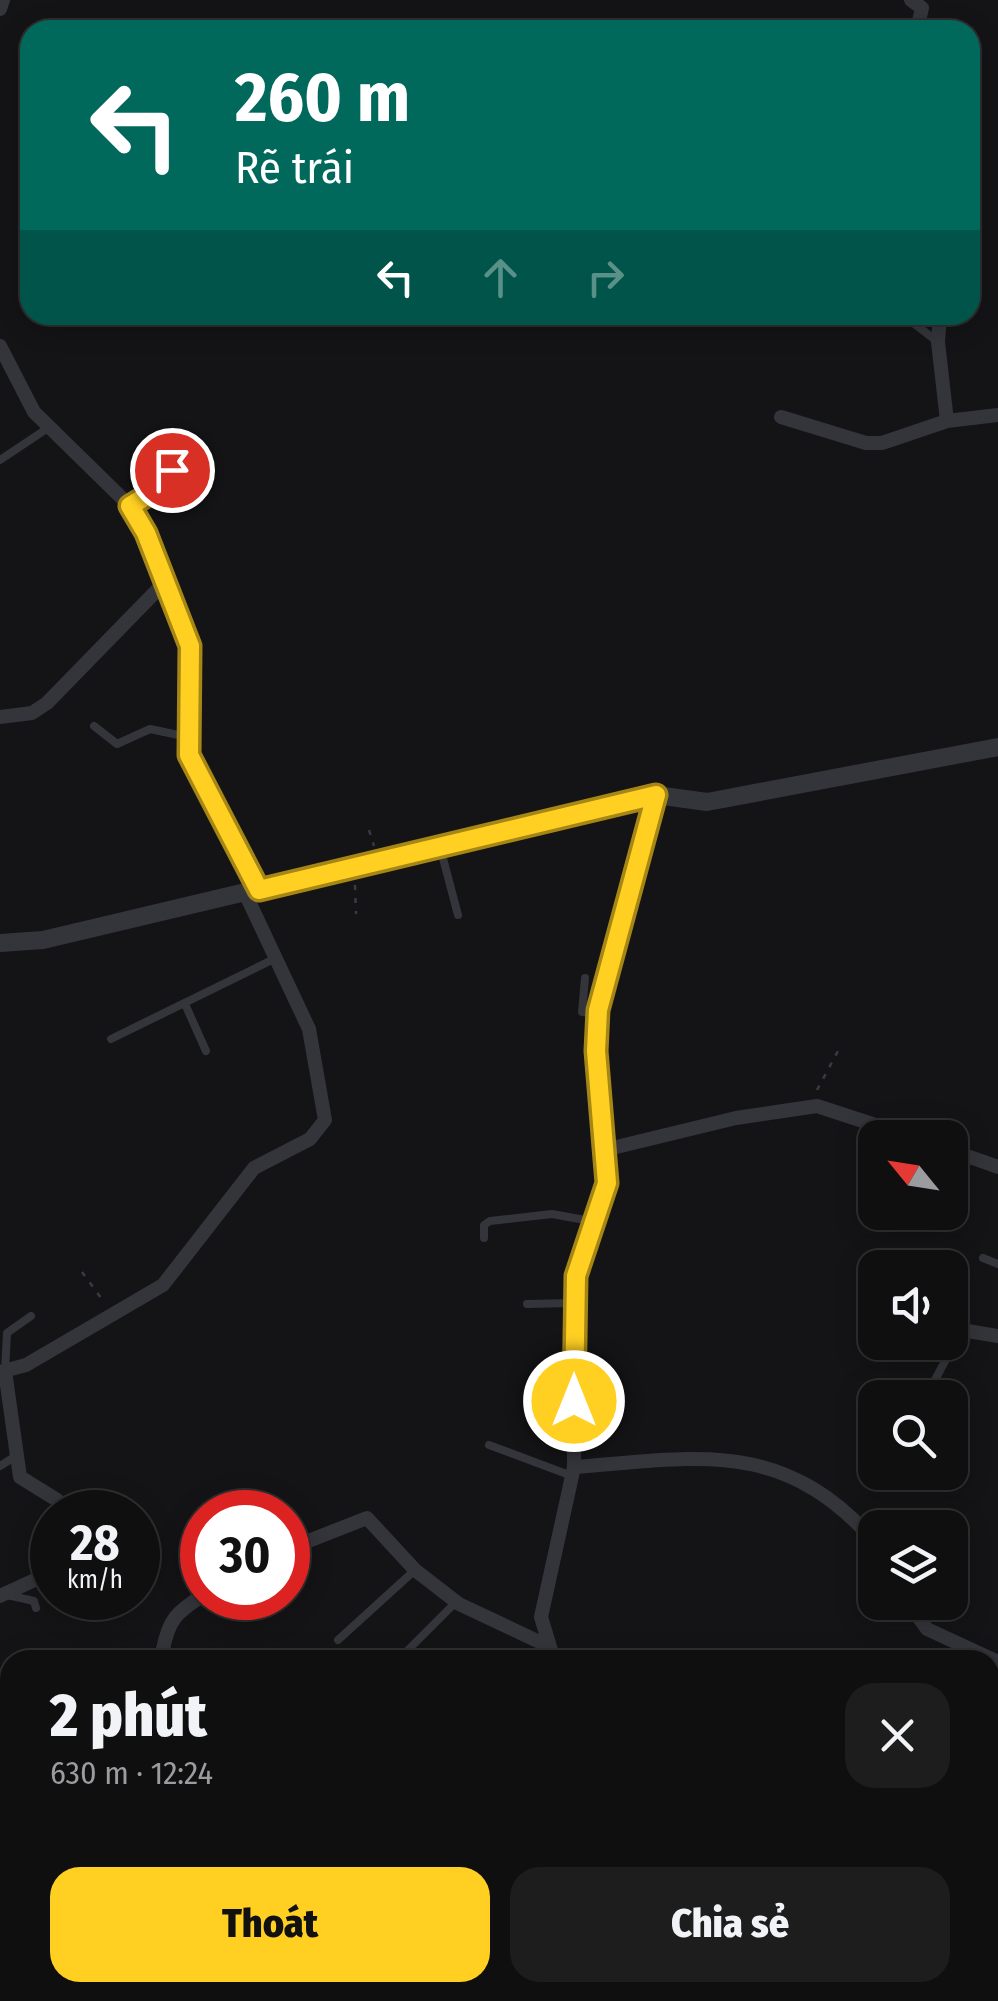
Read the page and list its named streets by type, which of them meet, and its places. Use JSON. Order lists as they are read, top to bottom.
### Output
{
  "north": "top left",
  "page": {
    "turn": ["260 m", "Rẽ trái"],
    "speed": "28 km/h",
    "limit": "30",
    "heading": ["2 phút", "630 m · 12:24"],
    "buttons": ["Thoát", "Chia sẻ"]
  }
}
